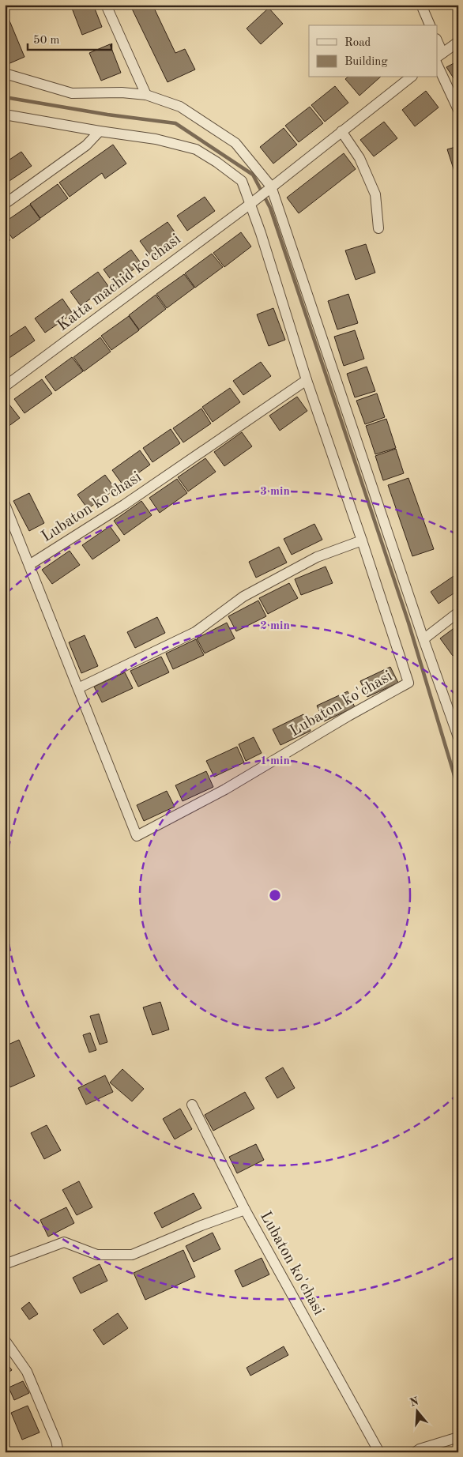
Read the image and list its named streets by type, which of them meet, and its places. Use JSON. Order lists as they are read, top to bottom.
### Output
{
  "streets": {
    "street": ["Katta machid ko'chasi", "Lubaton ko'chasi"]
  },
  "crossings": [
    ["Katta machid ko'chasi", "Lubaton ko'chasi"]
  ],
  "legend": ["Road", "Building"],
  "scale_bar": "50 m",
  "north": "top",
  "rings": ["3 min", "2 min", "1 min"]
}
